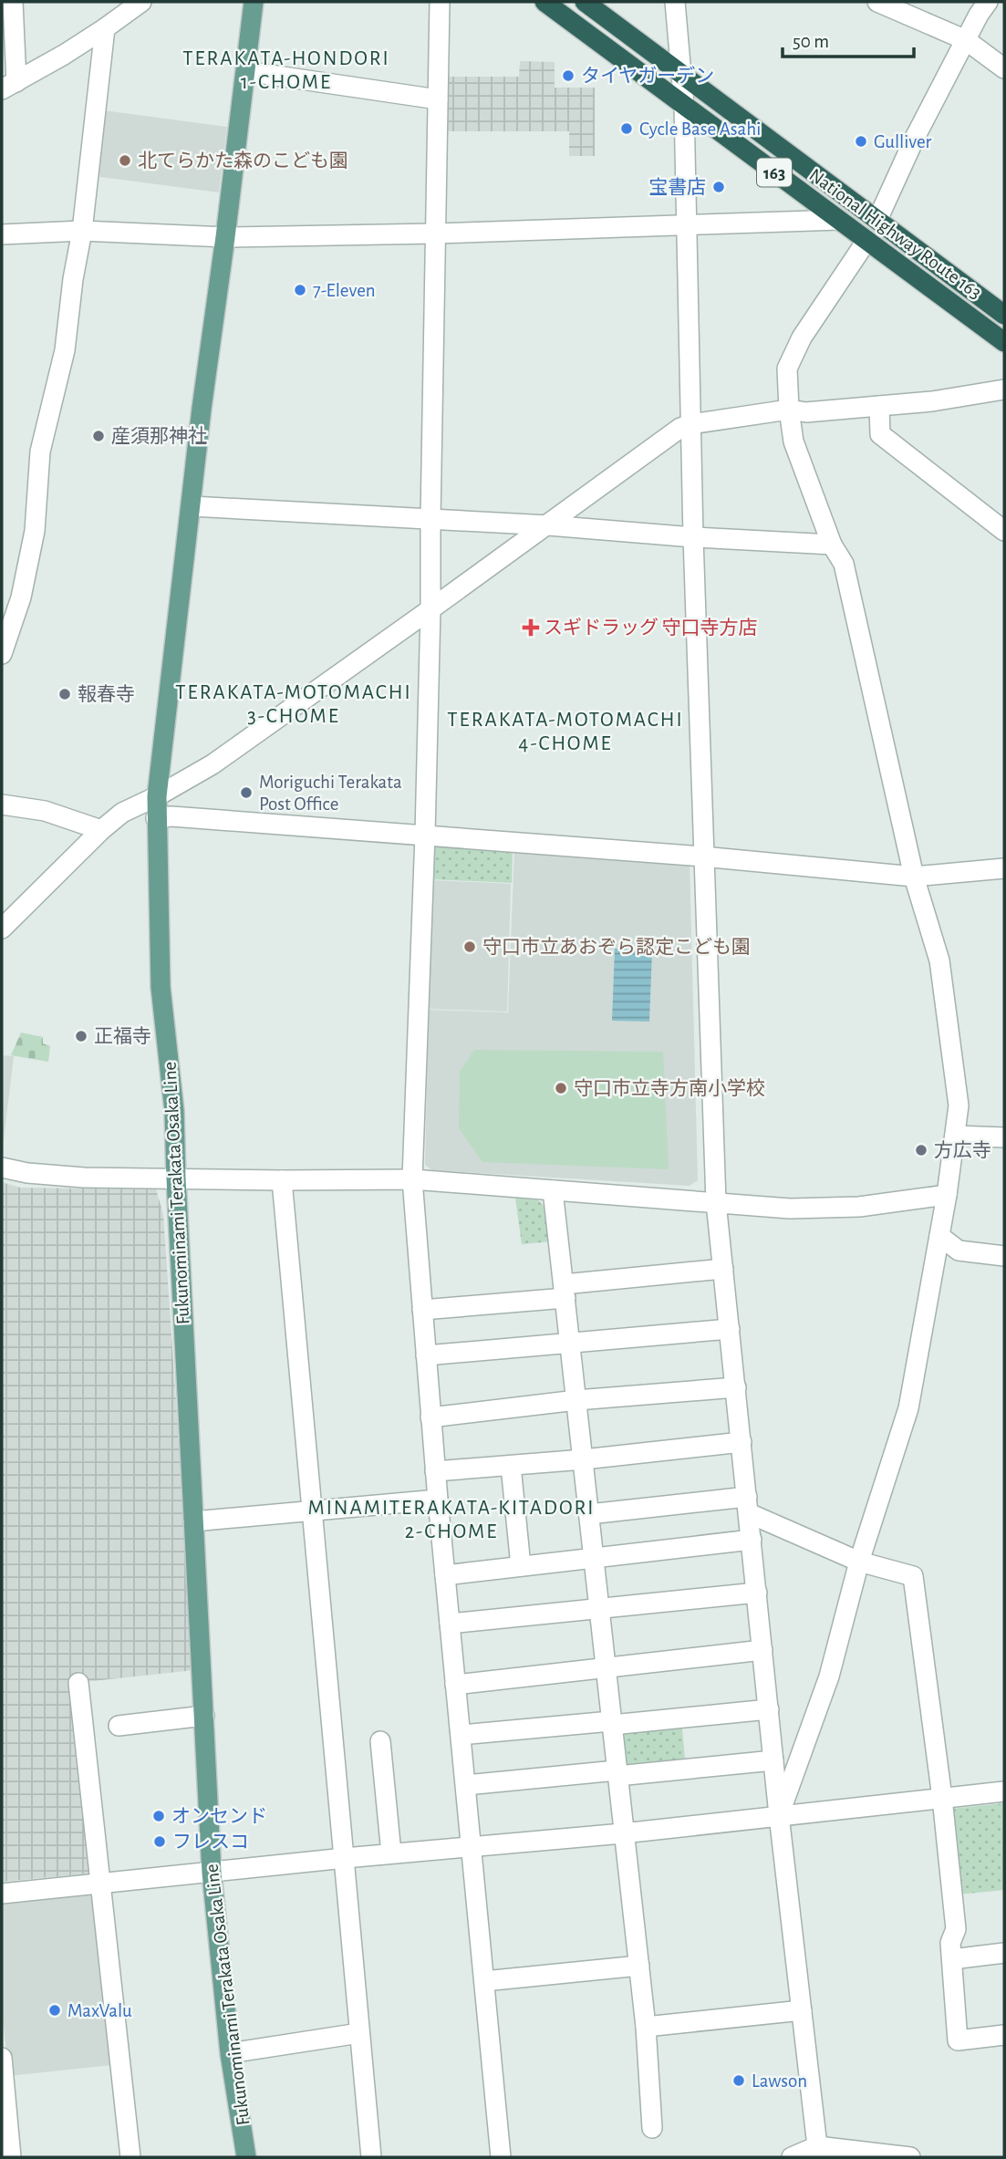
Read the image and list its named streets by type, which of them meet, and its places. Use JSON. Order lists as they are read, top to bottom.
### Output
{
  "streets": {
    "highway": ["163", "National Highway Route 163"],
    "main road": ["Fukunominami Terakata Osaka Line"]
  },
  "districts": [
    "TERAKATA-HONDORI 1-CHOME",
    "TERAKATA-MOTOMACHI 3-CHOME",
    "TERAKATA-MOTOMACHI 4-CHOME",
    "MINAMITERAKATA-KITADORI 2-CHOME"
  ],
  "places": {
    "other": [
      "タイヤガーデン",
      "Cycle Base Asahi",
      "Gulliver",
      "北てらかた森のこども園",
      "宝書店",
      "7-Eleven",
      "産須那神社",
      "報春寺",
      "Moriguchi Terakata Post Office",
      "守口市立あおぞら認定こども園",
      "正福寺",
      "守口市立寺方南小学校",
      "方広寺",
      "オンセンド",
      "フレスコ",
      "MaxValu",
      "Lawson"
    ],
    "health": ["スギドラッグ 守口寺方店"]
  },
  "scale_bar": "50 m"
}
